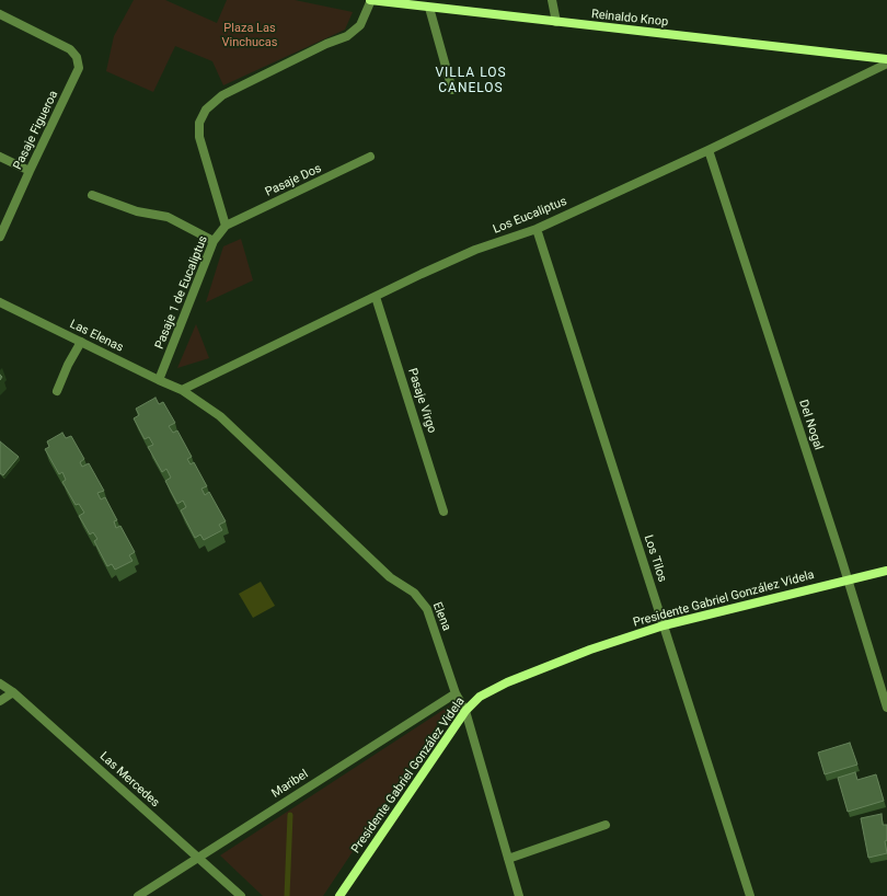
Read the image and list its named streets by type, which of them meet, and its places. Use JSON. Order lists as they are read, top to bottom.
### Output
{
  "streets": {
    "main road": ["Reinaldo Knop", "Presidente Gabriel González Videla"],
    "street": [
      "Pasaje Figueroa",
      "Pasaje Dos",
      "Los Eucaliptus",
      "Pasaje 1 de Eucaliptus",
      "Las Elenas",
      "Pasaje Virgo",
      "Del Nogal",
      "Los Tilos",
      "Elena",
      "Las Mercedes",
      "Maribel"
    ]
  },
  "crossings": [
    ["Pasaje Dos", "Pasaje 1 de Eucaliptus"],
    ["Los Eucaliptus", "Las Elenas"],
    ["Los Eucaliptus", "Pasaje Virgo"],
    ["Los Eucaliptus", "Del Nogal"],
    ["Los Eucaliptus", "Los Tilos"],
    ["Los Eucaliptus", "Elena"],
    ["Pasaje 1 de Eucaliptus", "Las Elenas"],
    ["Las Elenas", "Elena"],
    ["Del Nogal", "Presidente Gabriel González Videla"],
    ["Los Tilos", "Presidente Gabriel González Videla"],
    ["Presidente Gabriel González Videla", "Elena"],
    ["Elena", "Maribel"],
    ["Las Mercedes", "Maribel"]
  ],
  "districts": ["VILLA LOS CANELOS"],
  "parks": ["Plaza Las Vinchucas"]
}
